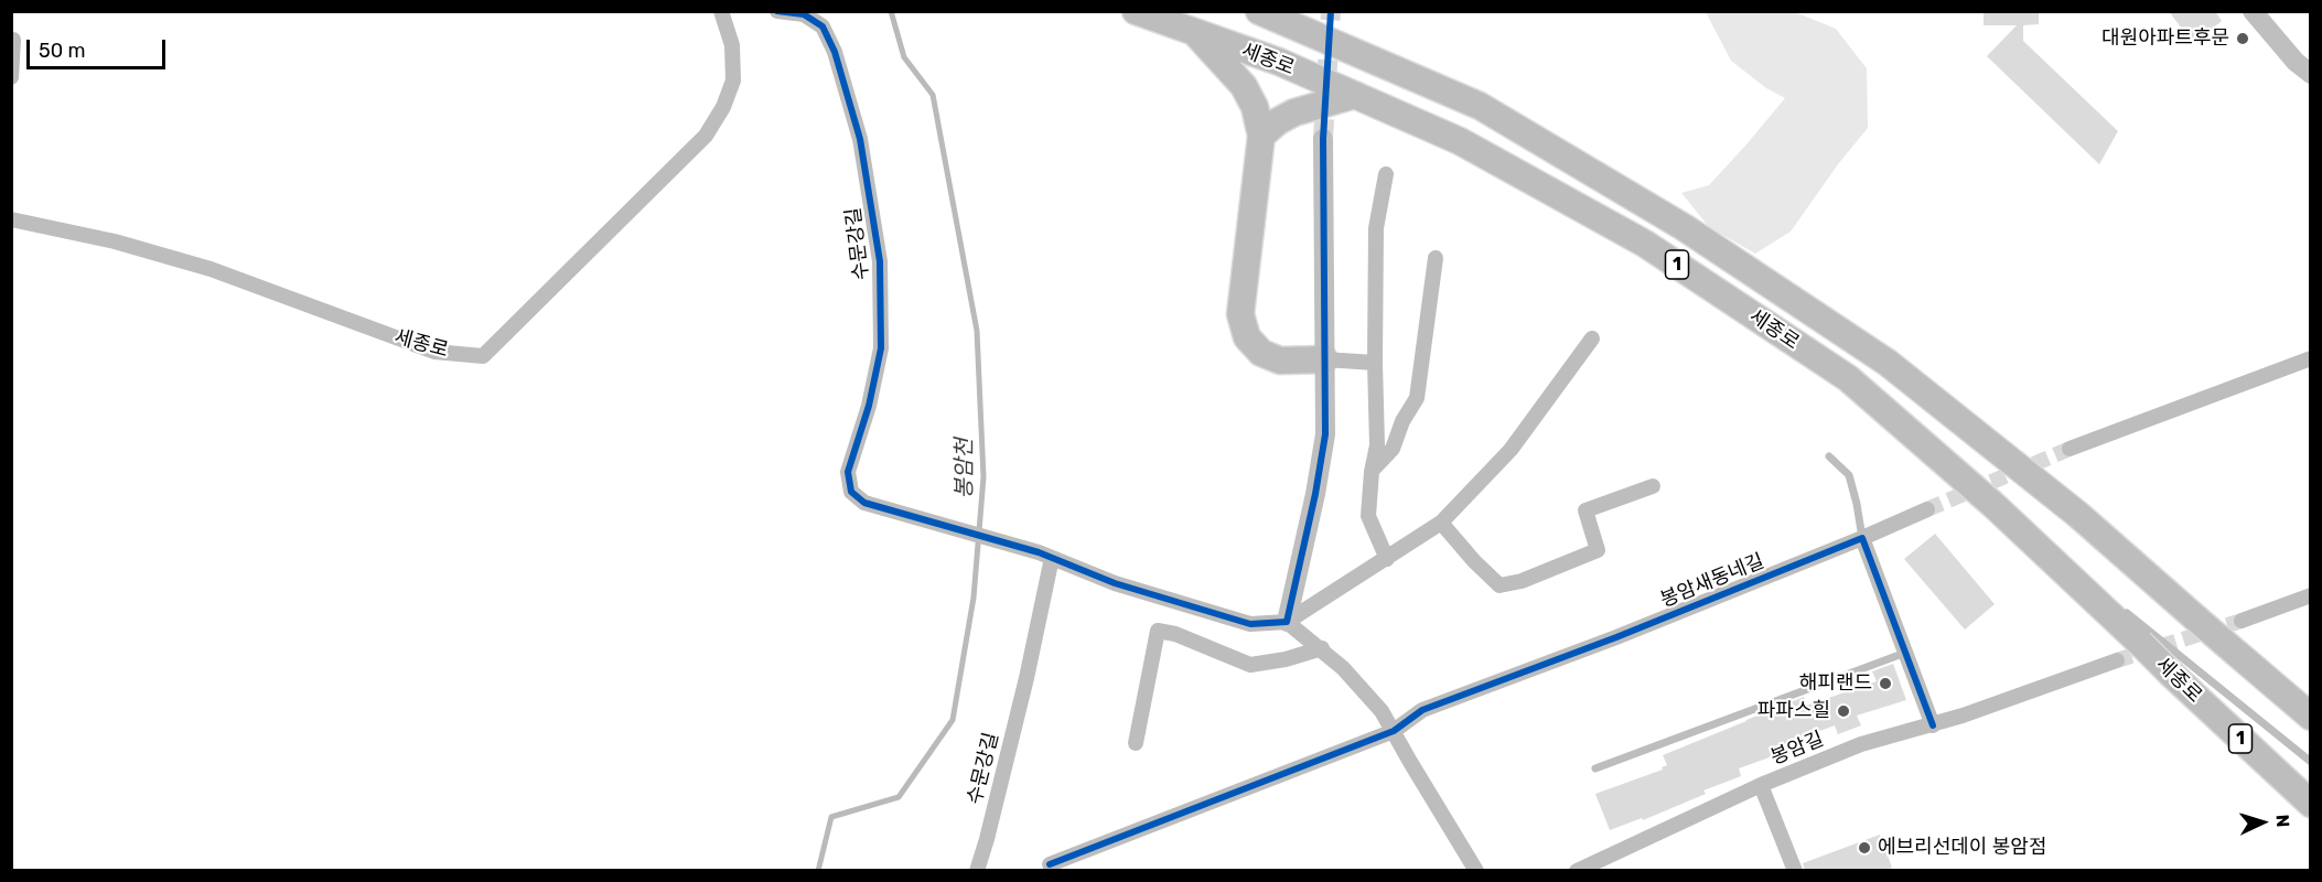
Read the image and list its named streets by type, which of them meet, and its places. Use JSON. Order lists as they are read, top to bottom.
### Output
{
  "streets": {
    "highway": ["세종로", "1"],
    "street": ["수문강길", "봉암새동네길", "봉암길"]
  },
  "water": ["봉암천"],
  "places": [
    "대원아파트후문",
    "해피랜드",
    "파파스힐",
    "에브리선데이 봉암점"
  ],
  "scale_bar": "50 m",
  "north": "right"
}
